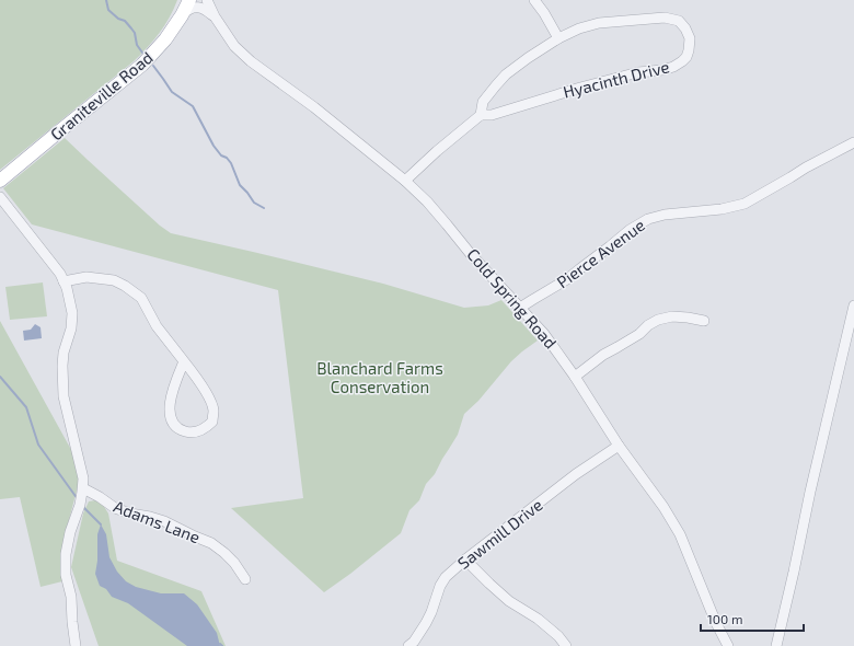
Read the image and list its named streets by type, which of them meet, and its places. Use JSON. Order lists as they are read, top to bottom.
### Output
{
  "streets": {
    "main road": ["Graniteville Road"],
    "street": [
      "Hyacinth Drive",
      "Pierce Avenue",
      "Cold Spring Road",
      "Adams Lane",
      "Sawmill Drive"
    ]
  },
  "crossings": [
    ["Hyacinth Drive", "Cold Spring Road"],
    ["Graniteville Road", "Cold Spring Road"],
    ["Pierce Avenue", "Cold Spring Road"],
    ["Cold Spring Road", "Sawmill Drive"]
  ],
  "parks": ["Blanchard Farms Conservation"],
  "scale_bar": "100 m"
}
